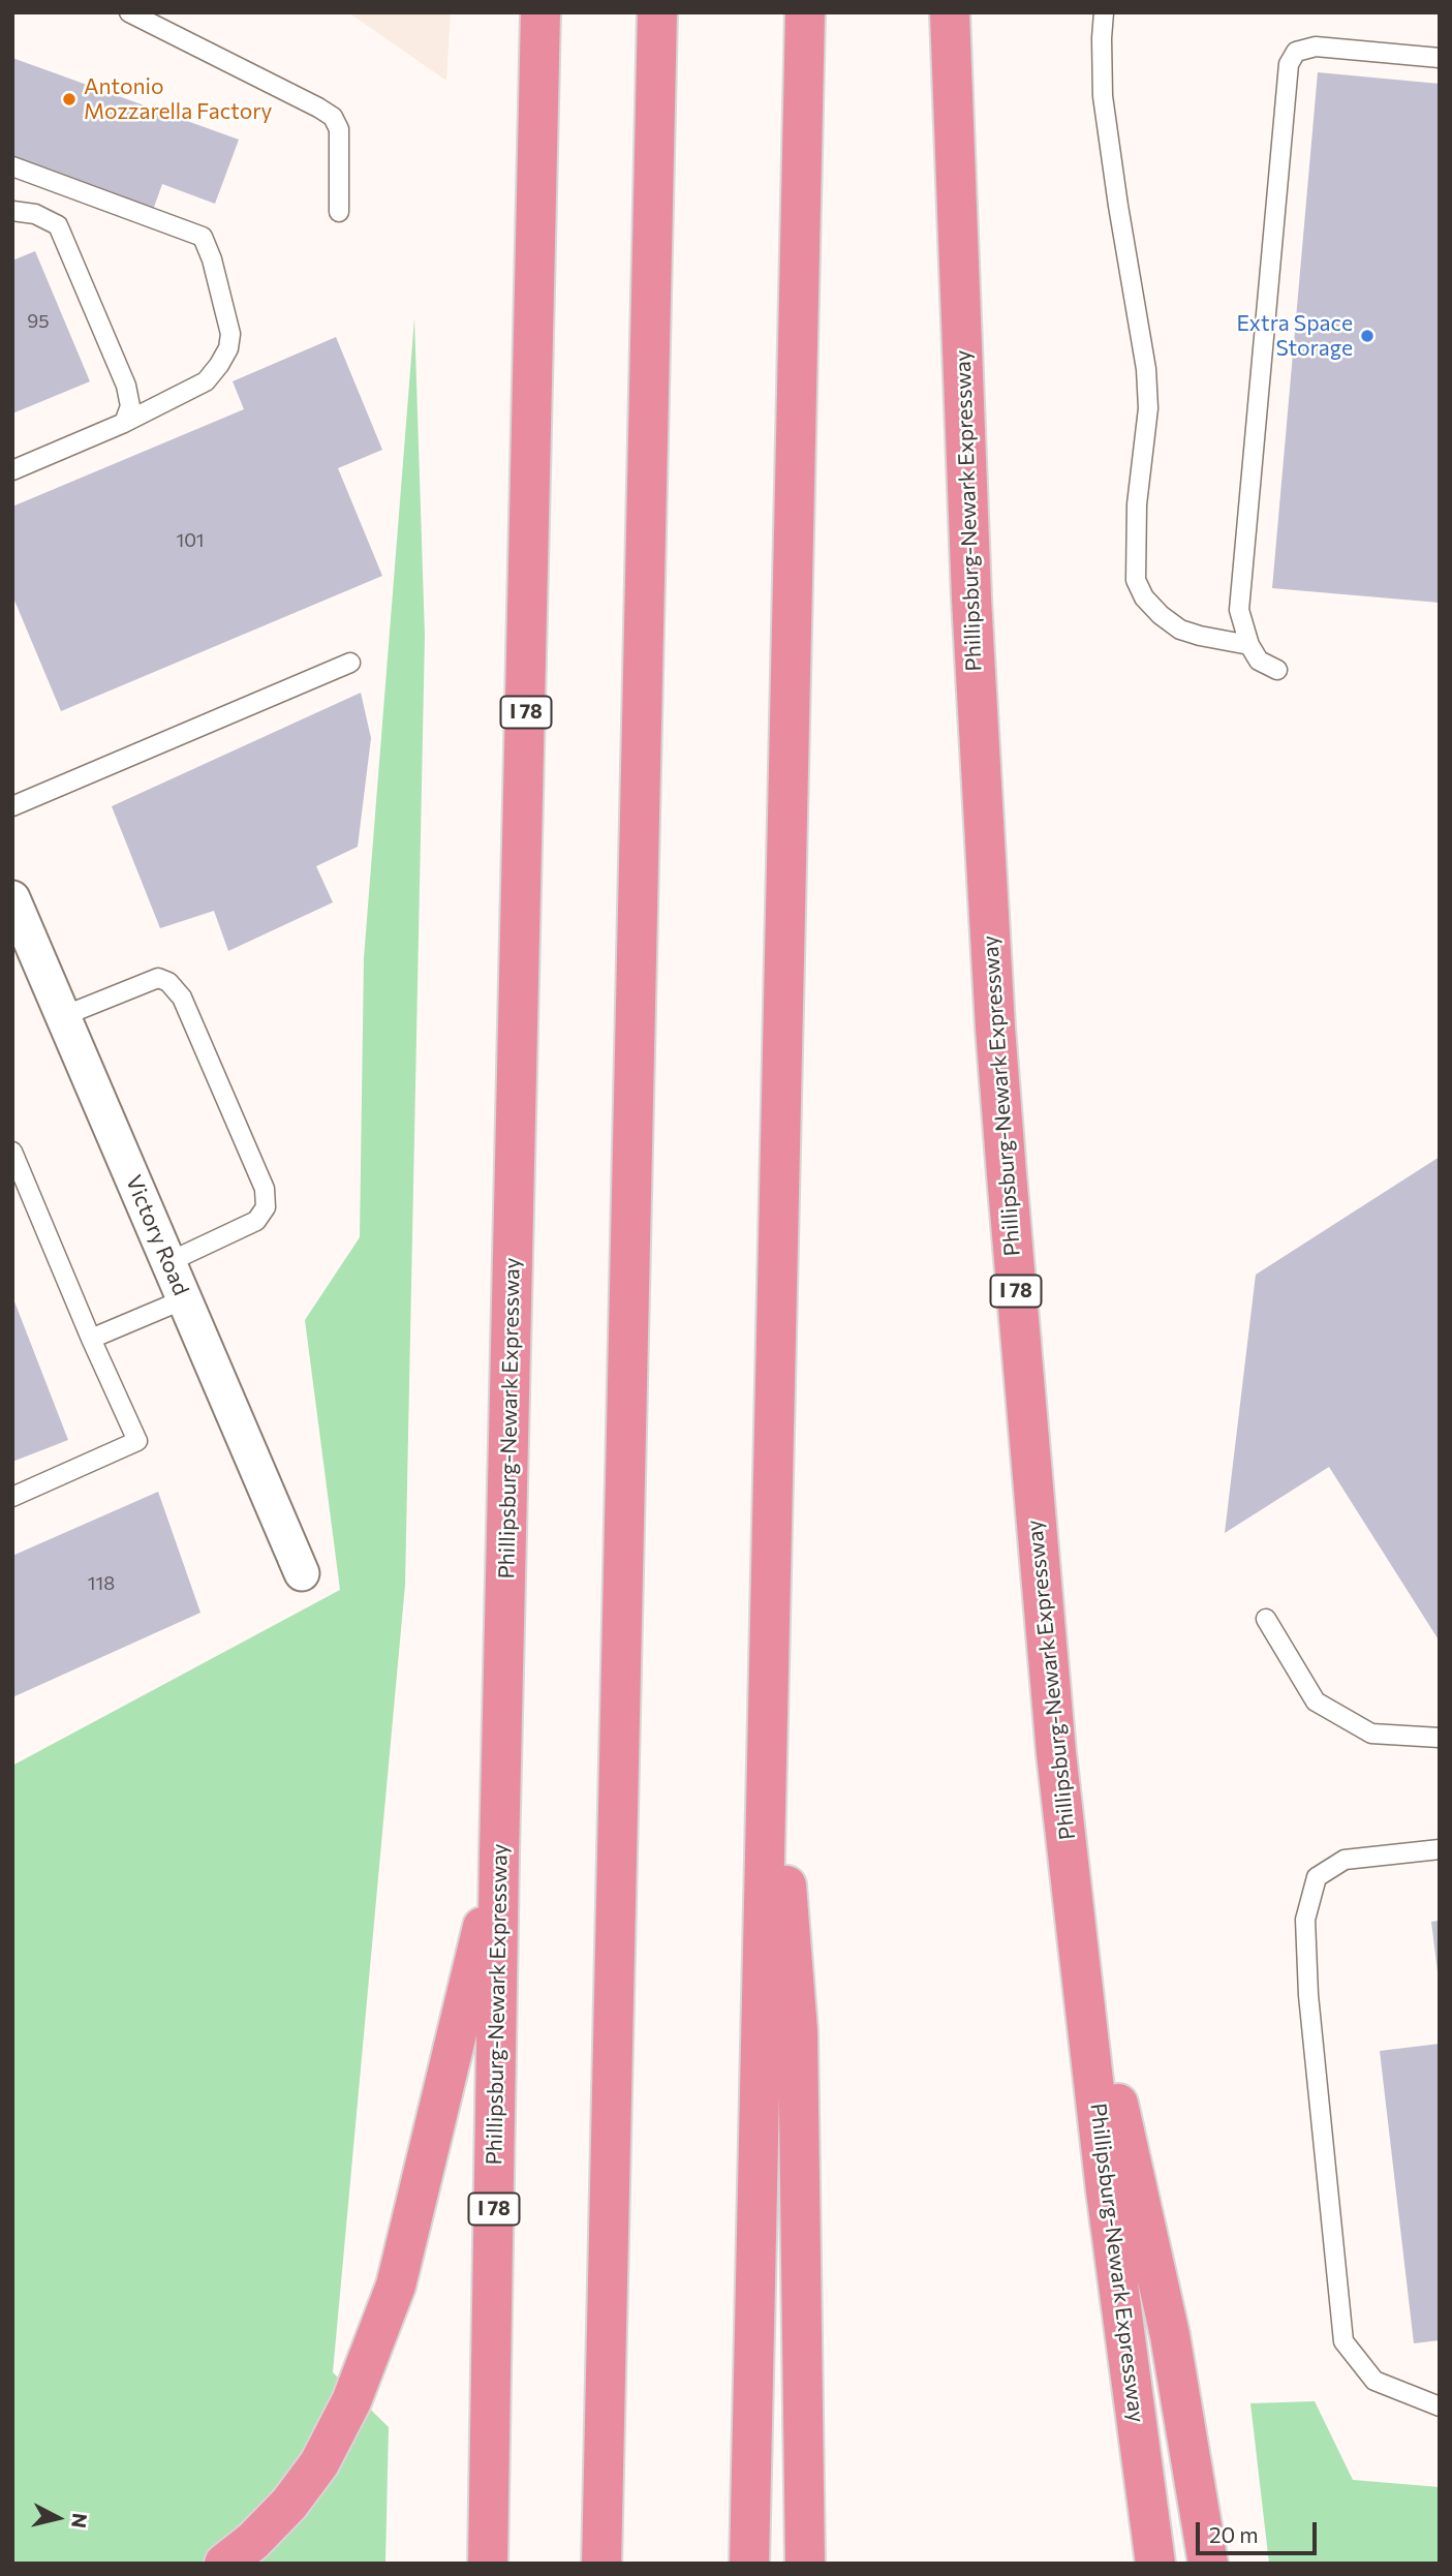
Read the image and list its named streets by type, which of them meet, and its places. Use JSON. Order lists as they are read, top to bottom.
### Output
{
  "streets": {
    "highway": ["Phillipsburg-Newark Expressway", "I 78"],
    "street": ["Victory Road"]
  },
  "places": ["Antonio Mozzarella Factory", "Extra Space Storage"],
  "house_numbers": ["95", "101", "118"],
  "scale_bar": "20 m",
  "north": "right"
}
